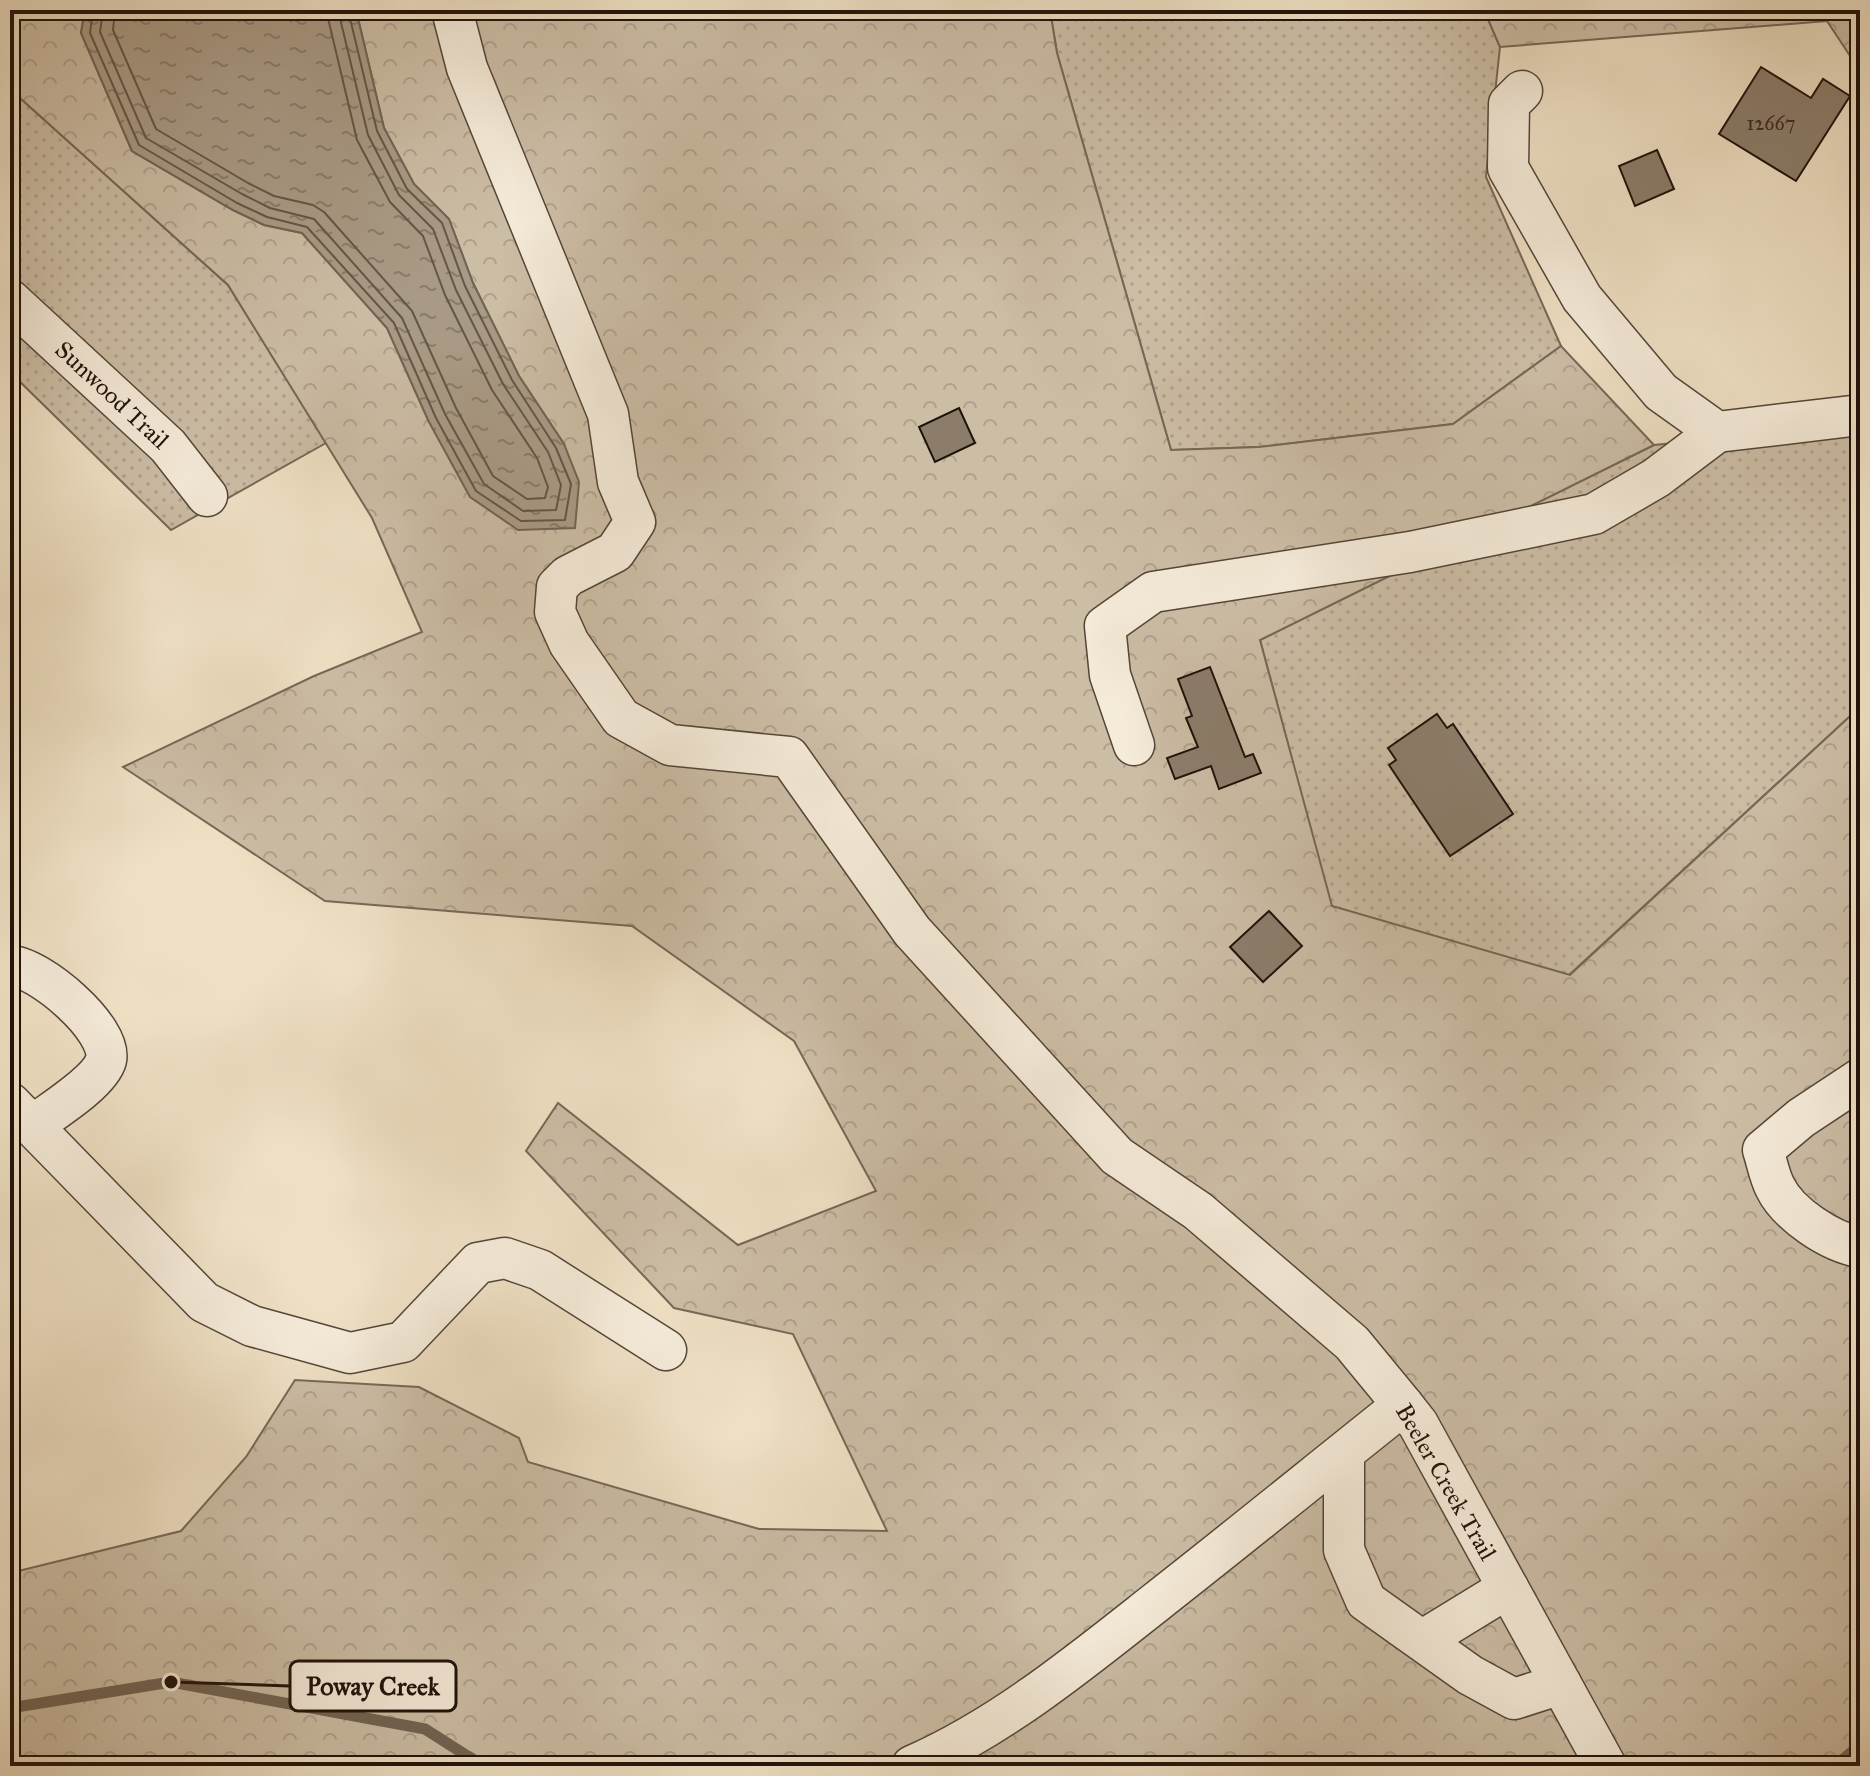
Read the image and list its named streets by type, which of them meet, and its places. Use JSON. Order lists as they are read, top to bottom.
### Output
{
  "streets": {
    "street": ["Sunwood Trail", "Beeler Creek Trail"]
  },
  "places": ["Poway Creek"],
  "house_numbers": ["12667"]
}
